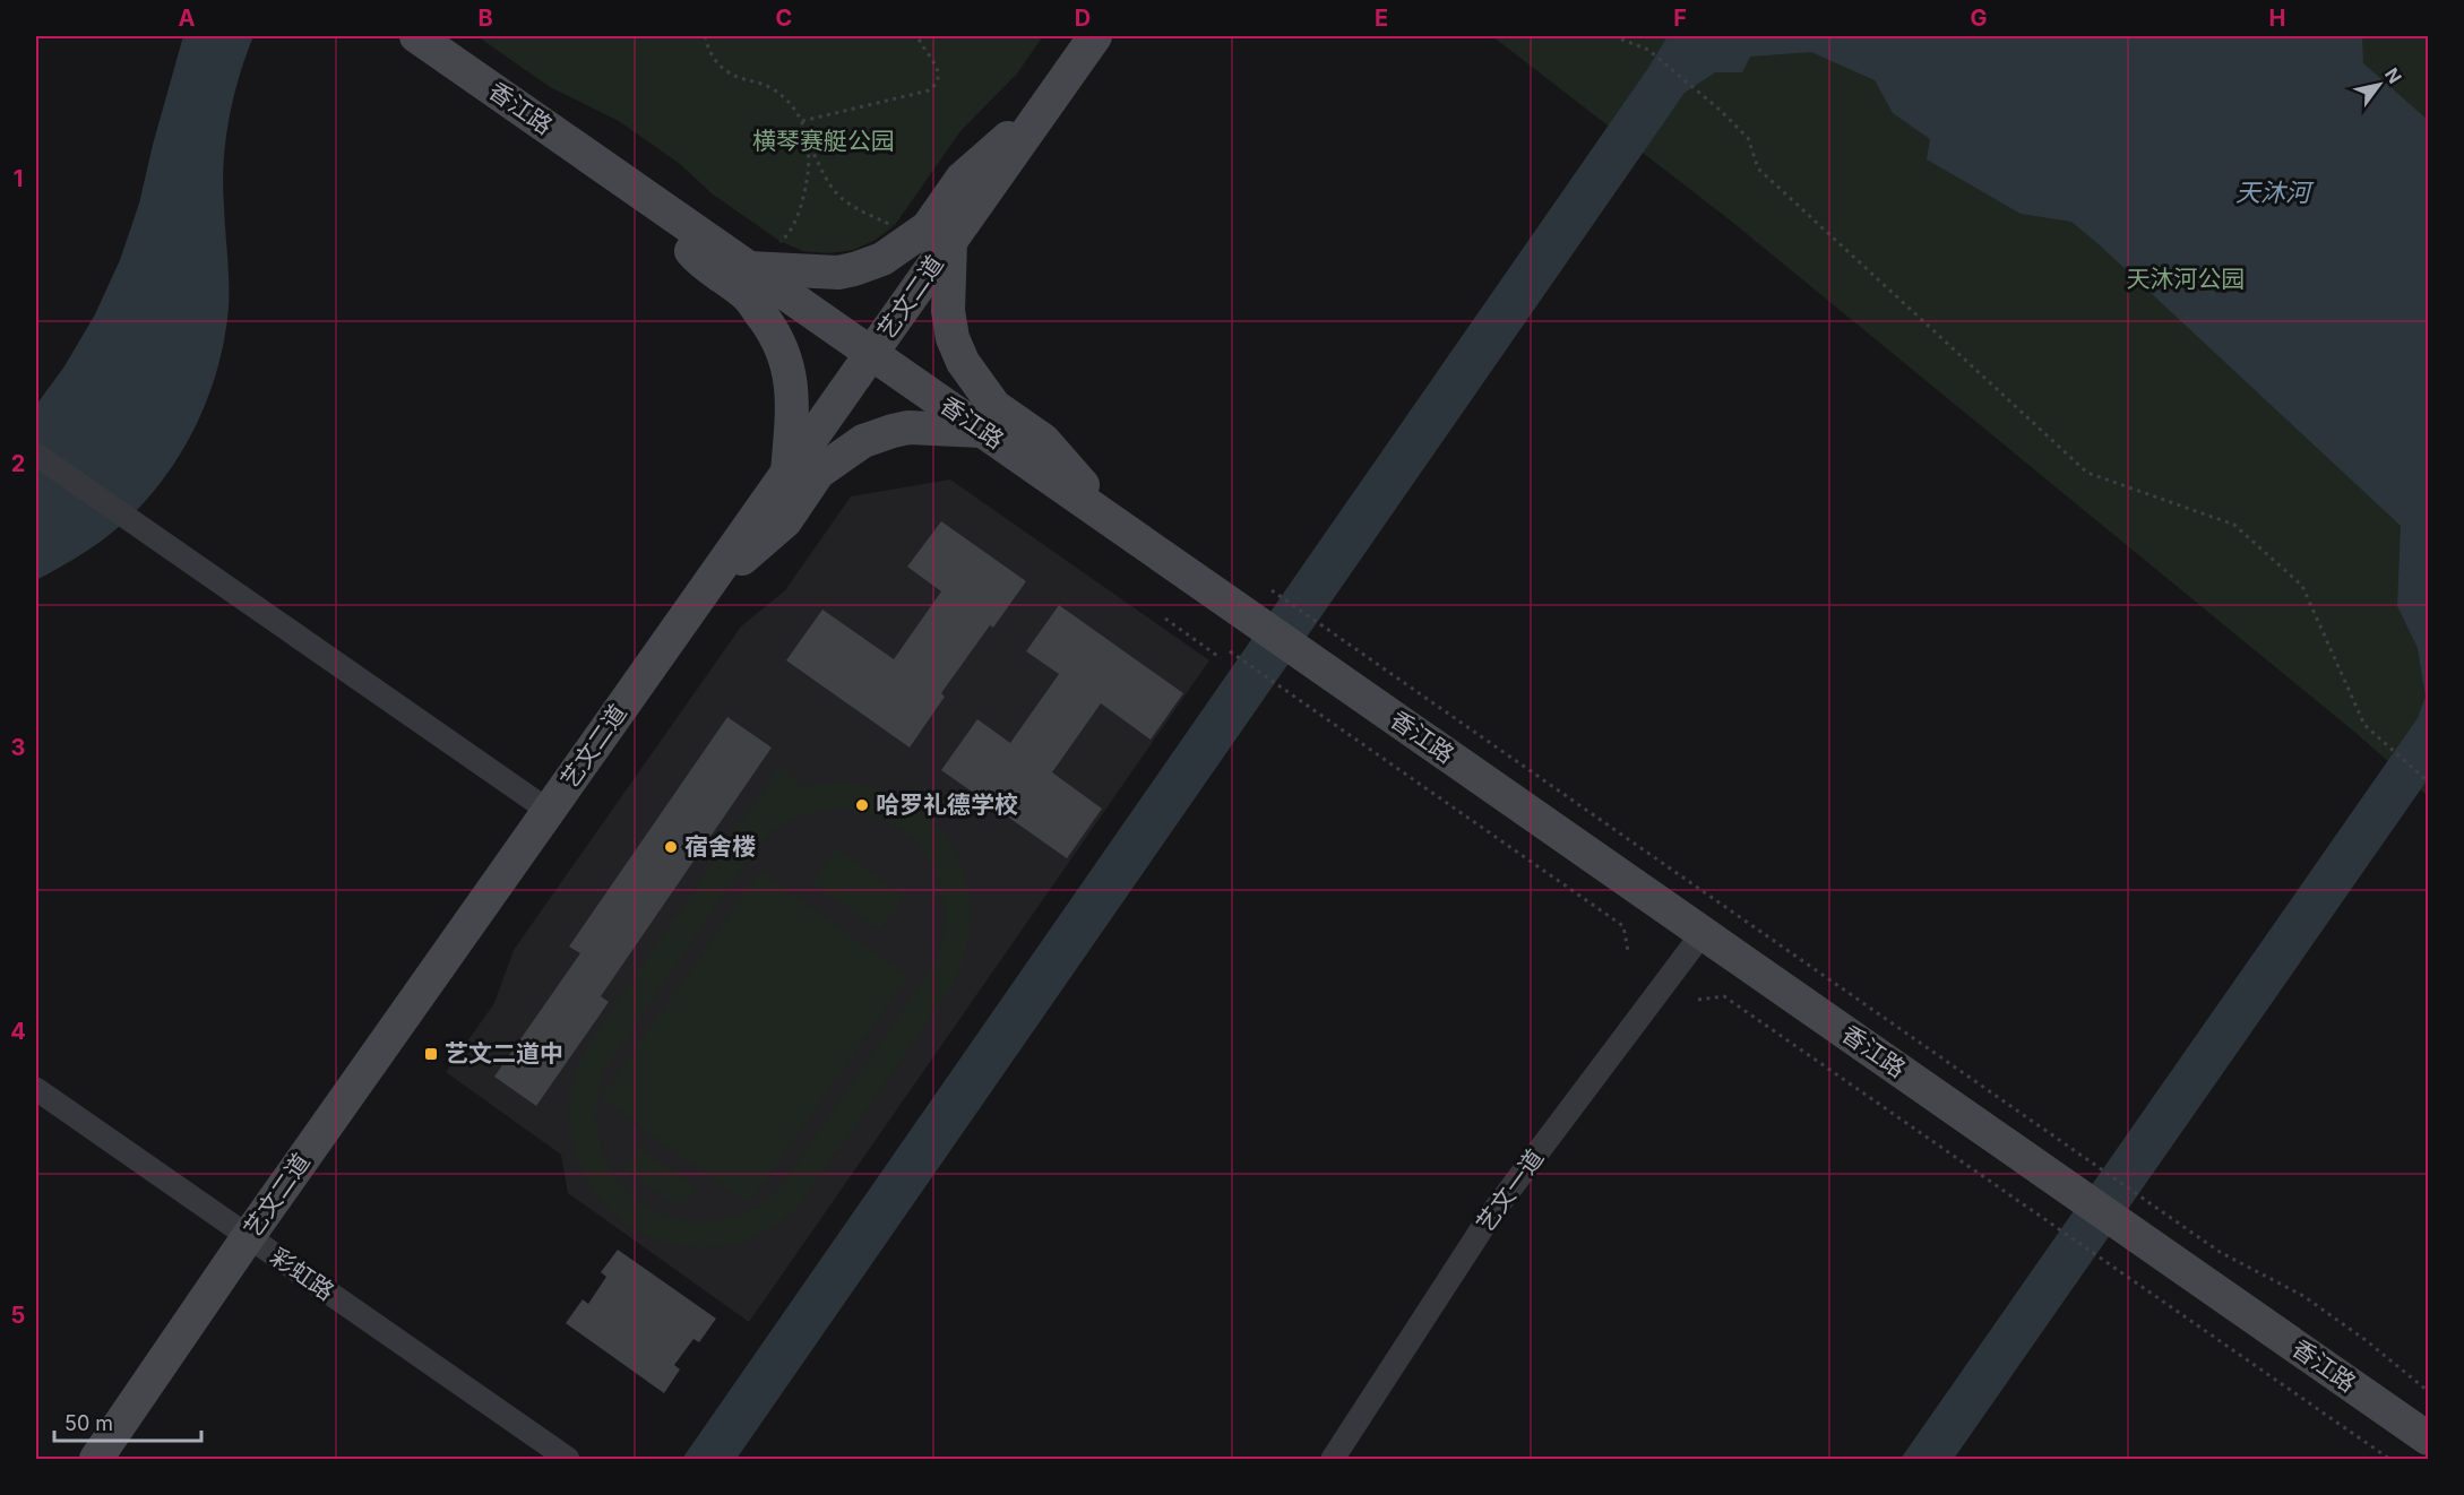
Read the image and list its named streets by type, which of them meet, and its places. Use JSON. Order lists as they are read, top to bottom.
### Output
{
  "streets": {
    "main road": ["香江路", "艺文二道"],
    "street": ["艺文一道", "彩虹路"]
  },
  "crossings": [
    ["香江路", "艺文二道"],
    ["香江路", "艺文一道"],
    ["艺文二道", "彩虹路"]
  ],
  "water": ["天沐河"],
  "parks": ["横琴赛艇公园", "天沐河公园"],
  "places": {
    "other": ["哈罗礼德学校", "宿舍楼"],
    "transit": ["艺文二道中"]
  },
  "scale_bar": "50 m",
  "north": "top right",
  "grid": {
    "columns": [
      "A",
      "B",
      "C",
      "D",
      "E",
      "F",
      "G",
      "H"
    ],
    "rows": [
      "1",
      "2",
      "3",
      "4",
      "5"
    ]
  }
}
